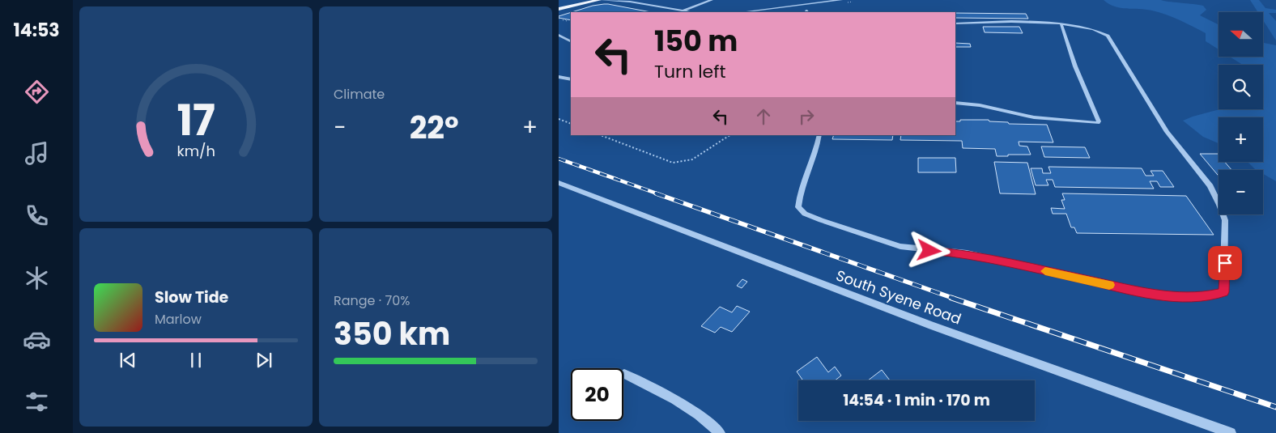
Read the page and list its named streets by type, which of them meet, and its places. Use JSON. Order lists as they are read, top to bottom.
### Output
{
  "streets": {
    "street": ["South Syene Road"]
  },
  "north": "left",
  "page": {
    "tabs": "14:53",
    "tile": [
      "Climate",
      ["Range · 70%", "350 km"]
    ],
    "map_buttons": ["+", "−"],
    "turn": ["150 m", "Turn left"],
    "heat": ["−", "22°", "+"],
    "song": ["Slow Tide", "Marlow"],
    "limit": "20",
    "trip": "14:54 · 1 min · 170 m",
    "gauge": ["17", "km/h"]
  }
}
